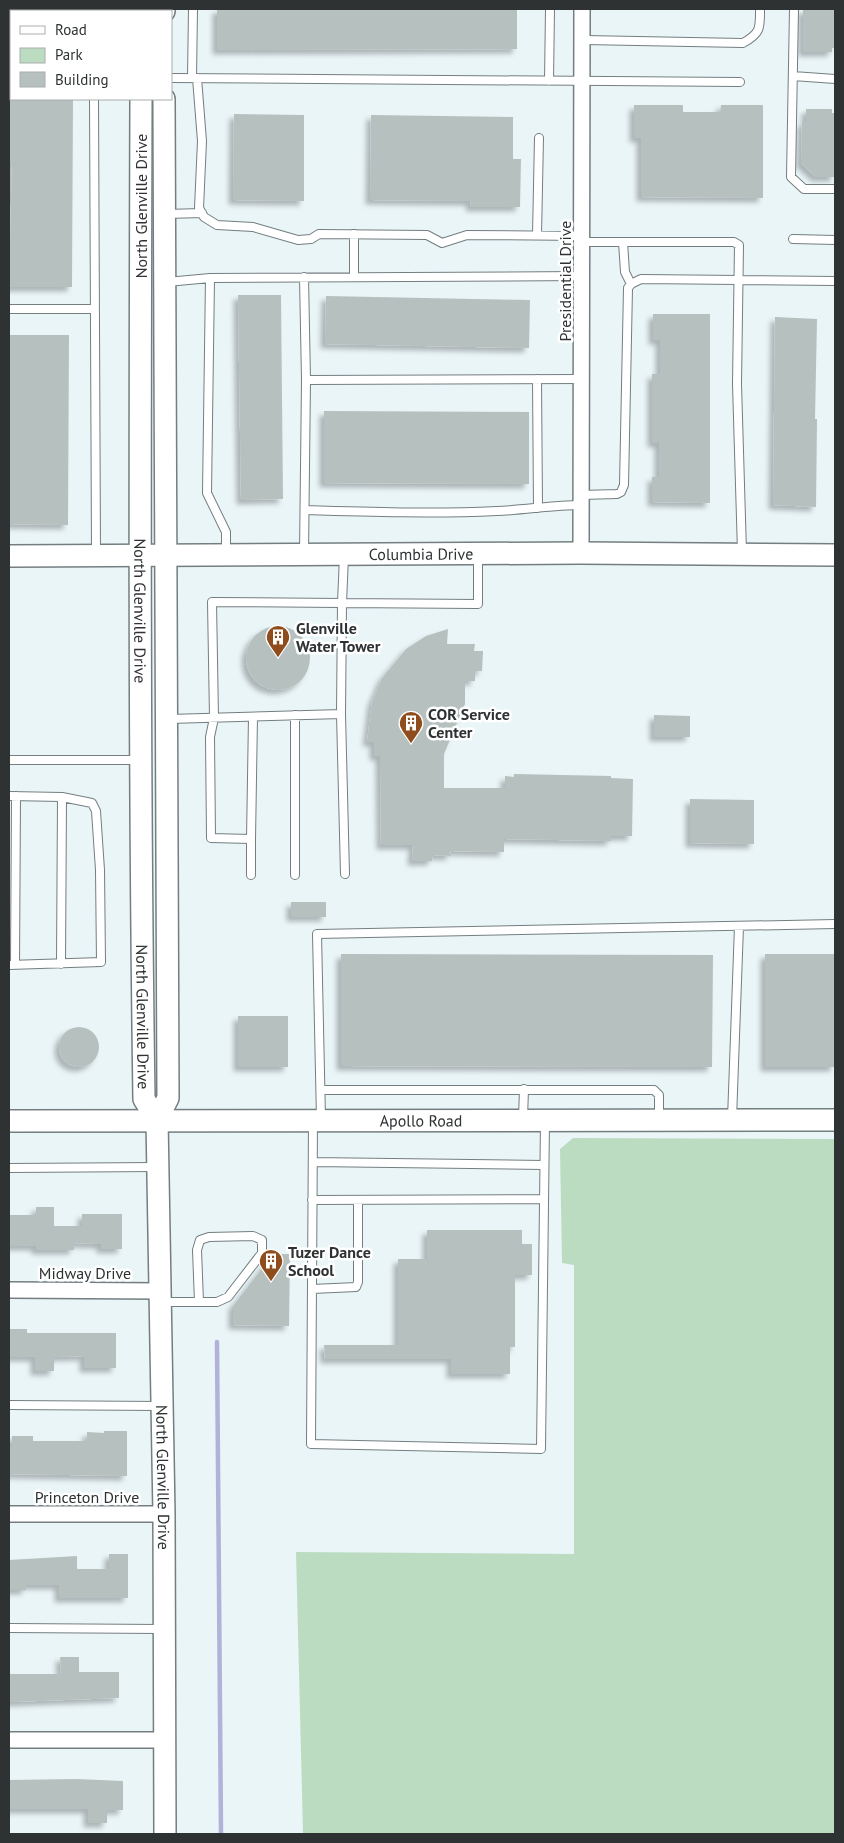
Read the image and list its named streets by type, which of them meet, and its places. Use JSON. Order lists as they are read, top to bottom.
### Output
{
  "streets": {
    "street": [
      "North Glenville Drive",
      "Presidential Drive",
      "Columbia Drive",
      "Apollo Road",
      "Midway Drive",
      "Princeton Drive"
    ]
  },
  "crossings": [
    ["North Glenville Drive", "Columbia Drive"],
    ["North Glenville Drive", "Apollo Road"],
    ["North Glenville Drive", "Midway Drive"],
    ["North Glenville Drive", "Princeton Drive"],
    ["Presidential Drive", "Columbia Drive"]
  ],
  "places": {
    "building": ["Glenville Water Tower", "COR Service Center", "Tuzer Dance School"]
  },
  "legend": ["Road", "Park", "Building"]
}
